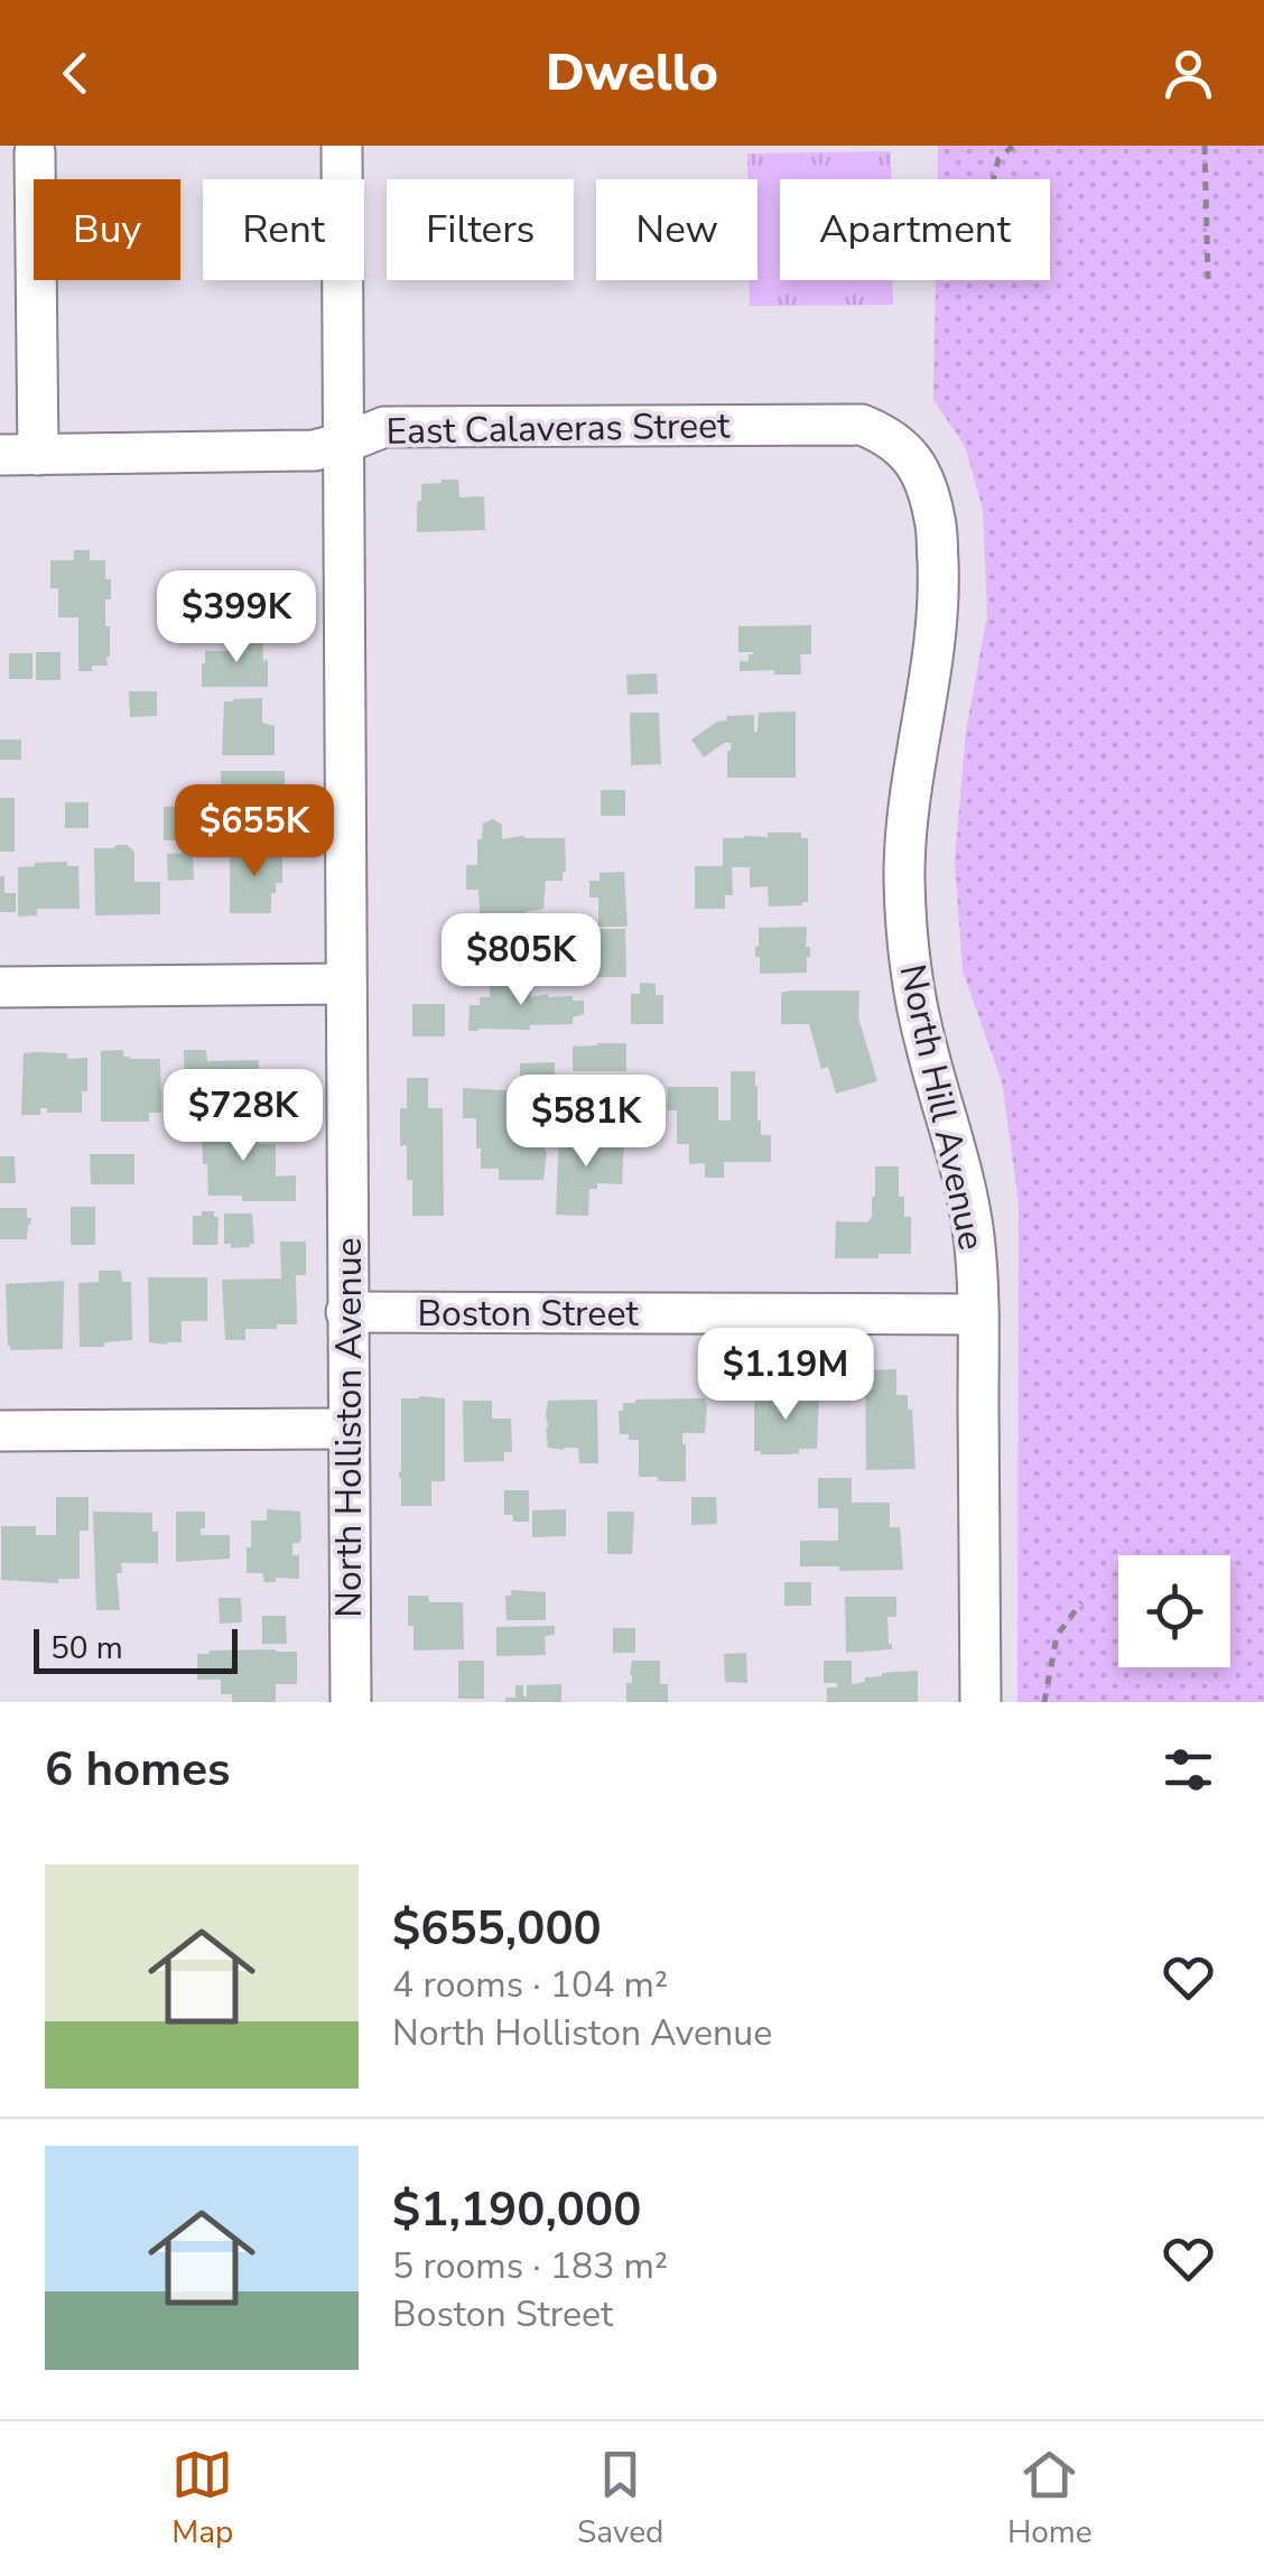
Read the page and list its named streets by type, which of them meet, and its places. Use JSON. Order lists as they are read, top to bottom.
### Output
{
  "streets": {
    "street": [
      "East Calaveras Street",
      "North Hill Avenue",
      "Boston Street",
      "North Holliston Avenue"
    ]
  },
  "crossings": [
    ["East Calaveras Street", "North Hill Avenue"],
    ["East Calaveras Street", "North Holliston Avenue"],
    ["North Hill Avenue", "Boston Street"],
    ["Boston Street", "North Holliston Avenue"]
  ],
  "scale_bar": "50 m",
  "page": {
    "header": "Dwello",
    "chip": [
      "Buy",
      "Rent",
      "Filters",
      "New",
      "Apartment"
    ],
    "price": [
      "$399K",
      "$655K",
      "$805K",
      "$728K",
      "$581K",
      "$1.19M"
    ],
    "scale": "50 m",
    "heading": "6 homes",
    "list": [
      {
        "name": "$655,000",
        "note": "4 rooms · 104 m² · North Holliston Avenue"
      },
      {
        "name": "$1,190,000",
        "note": "5 rooms · 183 m² · Boston Street"
      }
    ],
    "tabs": ["Map", "Saved", "Home"]
  }
}
